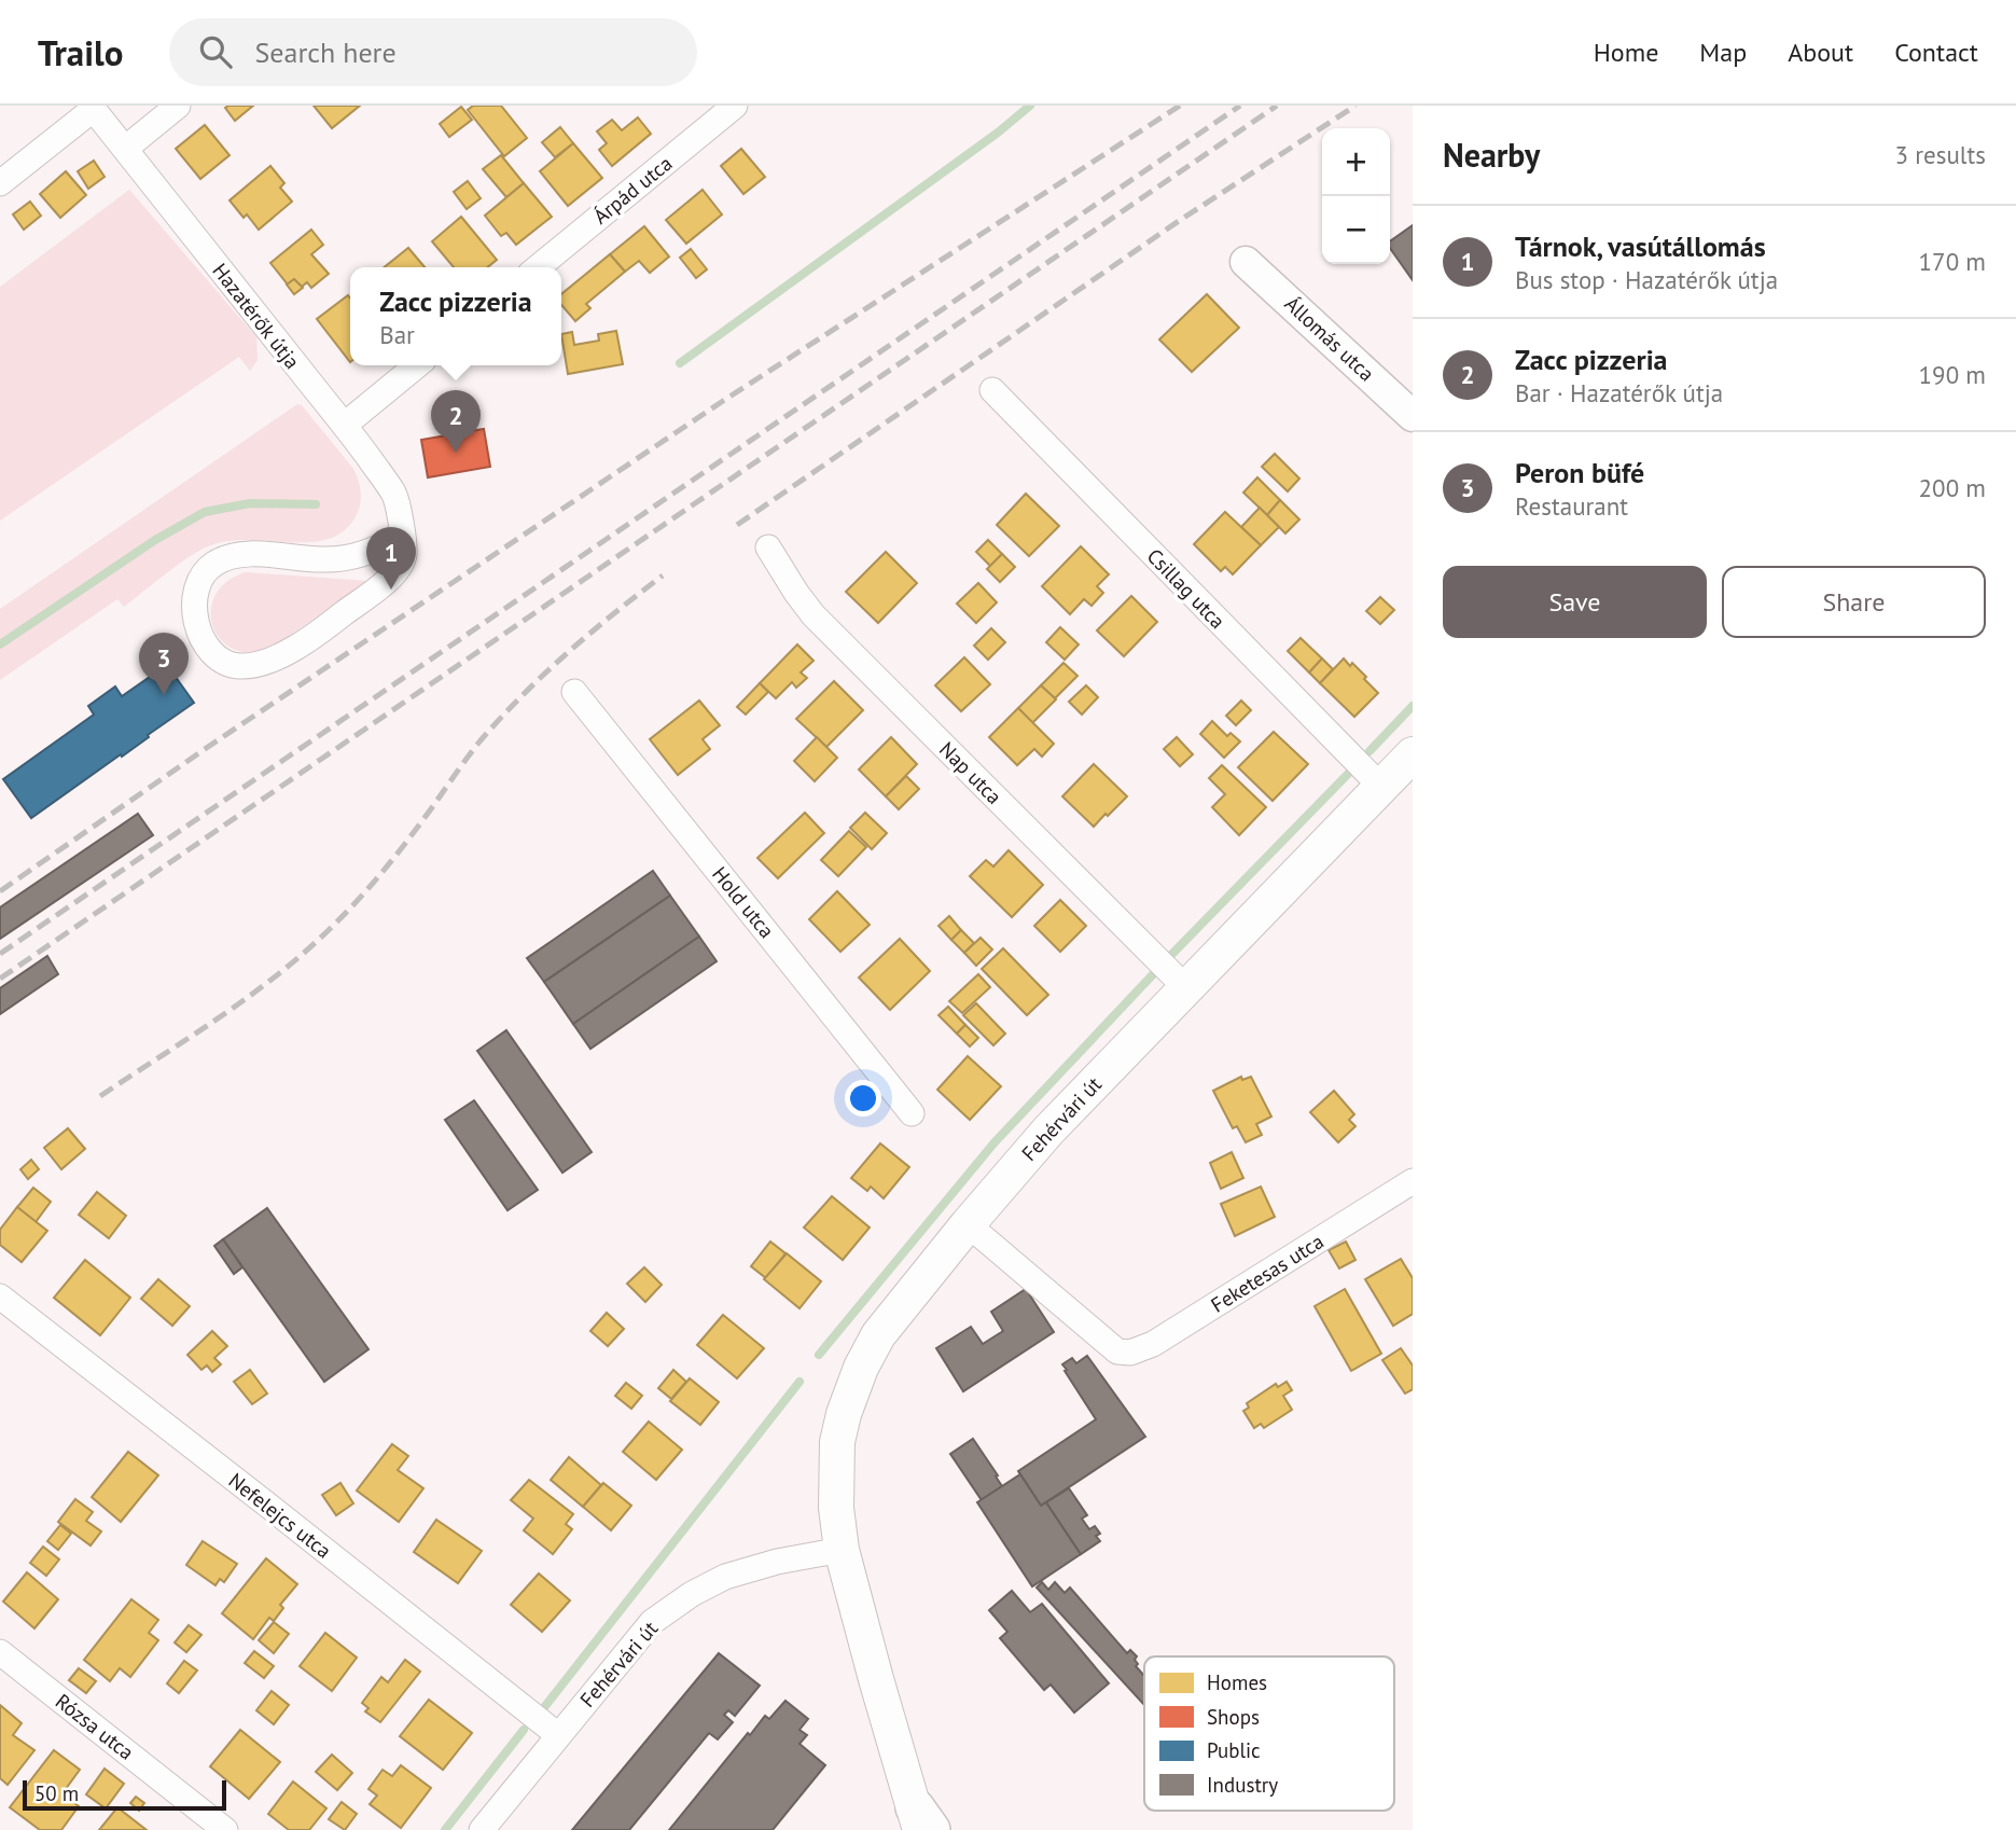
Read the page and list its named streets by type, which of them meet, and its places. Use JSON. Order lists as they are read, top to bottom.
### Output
{
  "streets": {
    "main road": ["Fehérvári út"],
    "street": [
      "Árpád utca",
      "Hazatérők útja",
      "Állomás utca",
      "Csillag utca",
      "Nap utca",
      "Hold utca",
      "Feketesas utca",
      "Nefelejcs utca",
      "Rózsa utca"
    ]
  },
  "crossings": [
    ["Csillag utca", "Fehérvári út"],
    ["Nap utca", "Fehérvári út"],
    ["Fehérvári út", "Feketesas utca"],
    ["Fehérvári út", "Nefelejcs utca"]
  ],
  "legend": [
    "Homes",
    "Shops",
    "Public",
    "Industry"
  ],
  "scale_bar": "50 m",
  "page": {
    "header": "Trailo",
    "search": "Search here",
    "nav": [
      "Home",
      "Map",
      "About",
      "Contact"
    ],
    "heading": ["Nearby", "3 results"],
    "map_buttons": ["+", "−"],
    "list": [
      {
        "mark": "1",
        "name": "Tárnok, vasútállomás",
        "note": "Bus stop · Hazatérők útja",
        "value": "170 m"
      },
      {
        "mark": "2",
        "name": "Zacc pizzeria",
        "note": "Bar · Hazatérők útja",
        "value": "190 m"
      },
      {
        "mark": "3",
        "name": "Peron büfé",
        "note": "Restaurant",
        "value": "200 m"
      }
    ],
    "popup": ["Zacc pizzeria", "Bar"],
    "pins": ["2", "1", "3"],
    "buttons": ["Save", "Share"],
    "scale": "50 m"
  }
}
